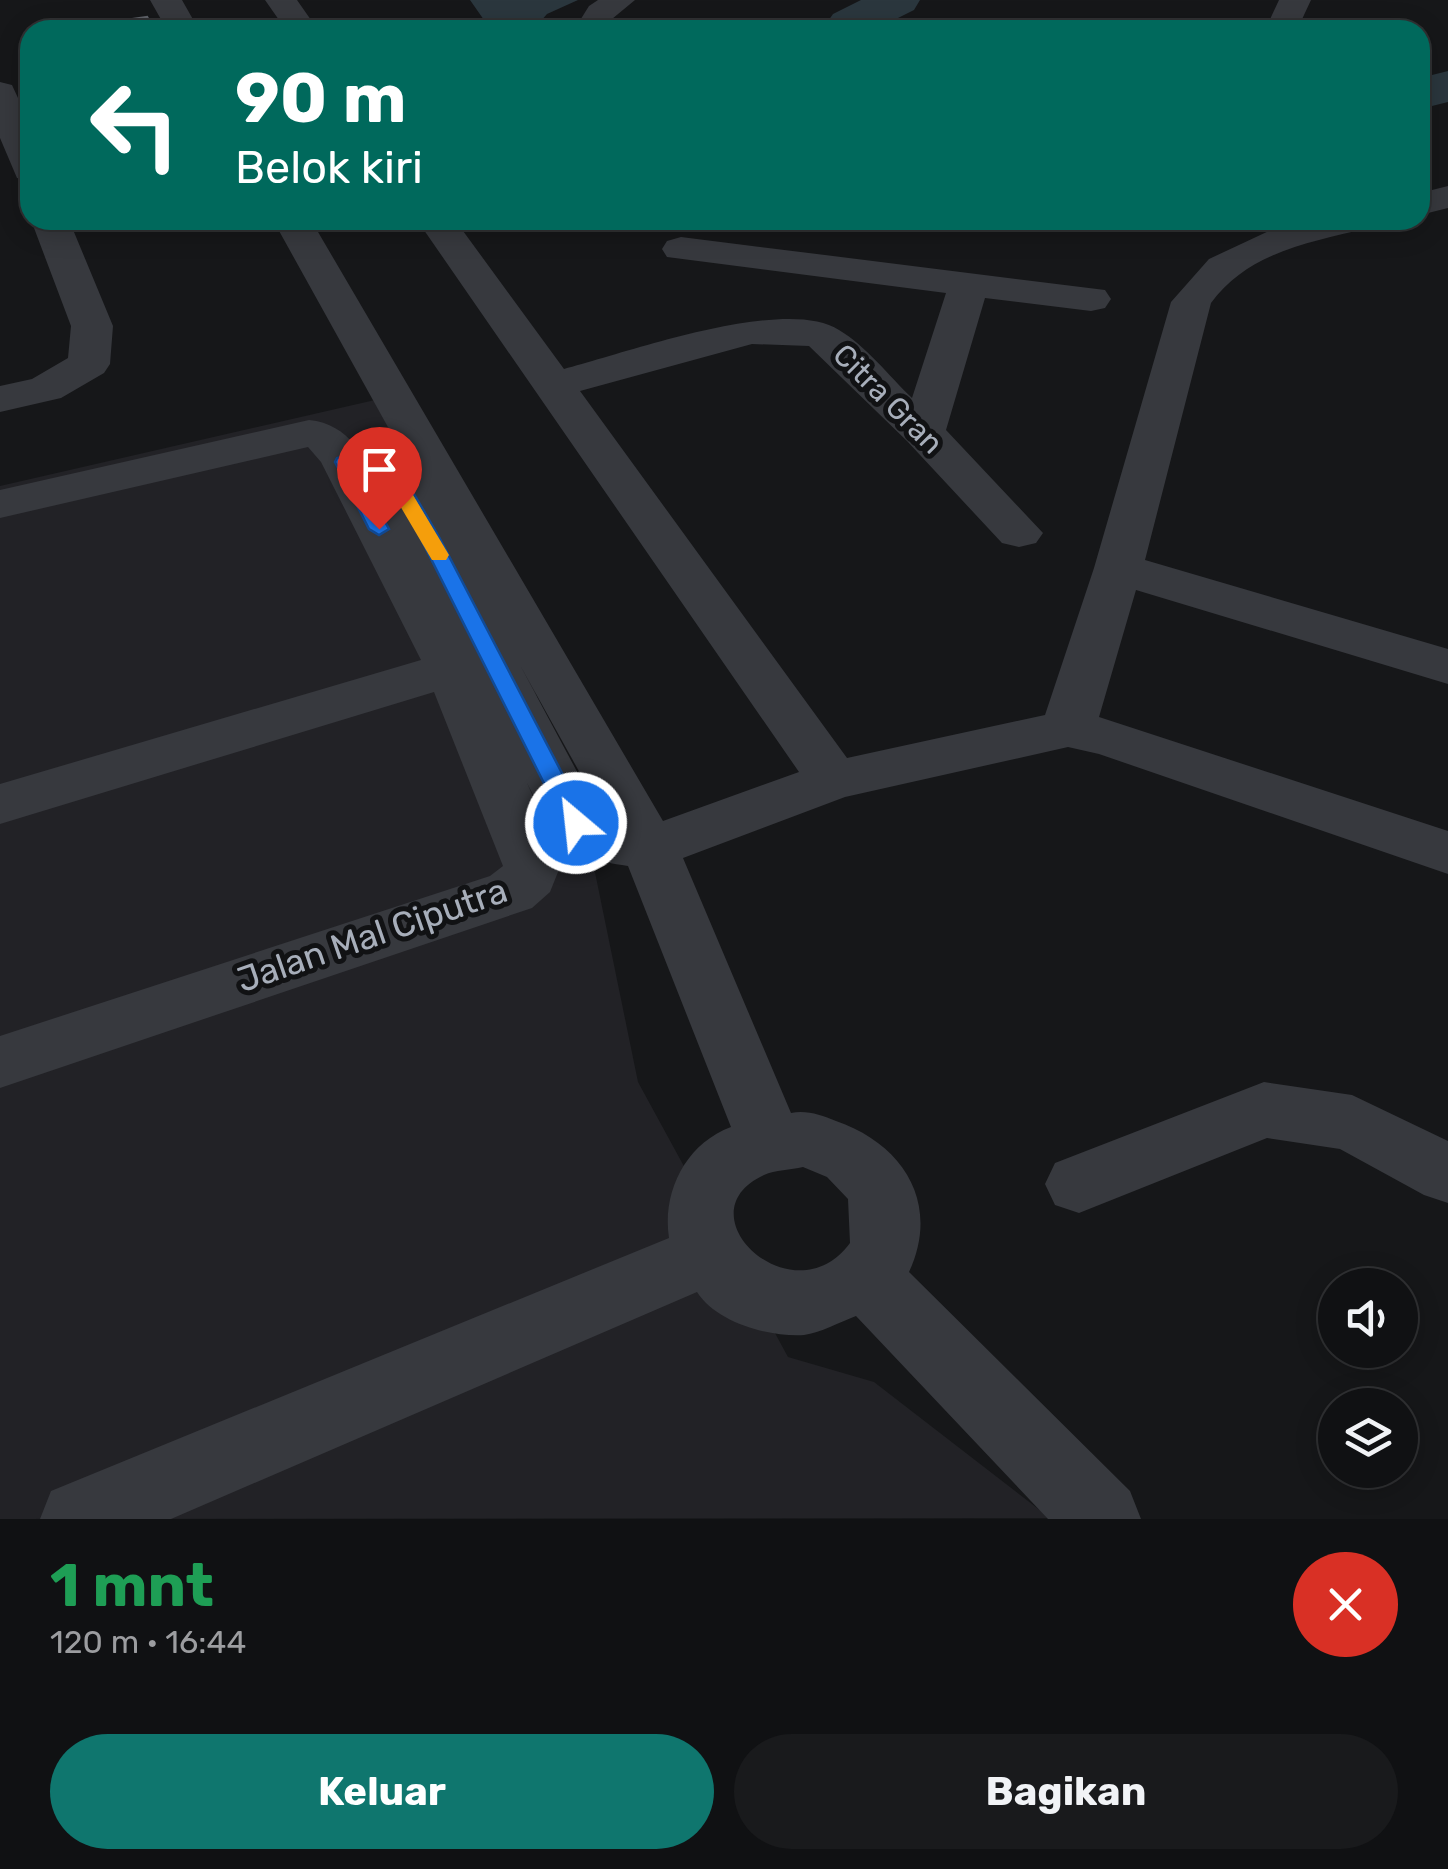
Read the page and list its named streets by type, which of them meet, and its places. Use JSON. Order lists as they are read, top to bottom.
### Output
{
  "streets": {
    "street": ["Citra Gran", "Jalan Mal Ciputra"]
  },
  "page": {
    "turn": ["90 m", "Belok kiri"],
    "heading": ["1 mnt", "120 m · 16:44"],
    "buttons": ["Keluar", "Bagikan"]
  }
}
